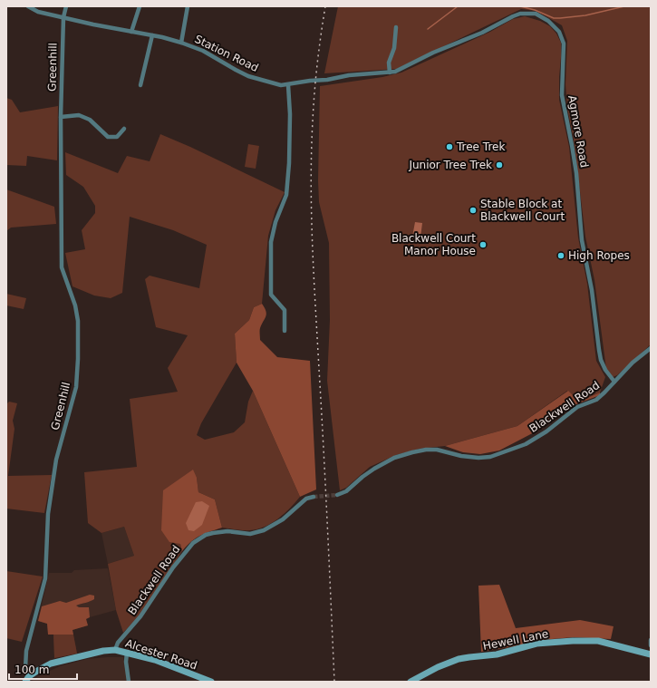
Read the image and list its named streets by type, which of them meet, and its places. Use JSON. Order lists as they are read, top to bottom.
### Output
{
  "streets": {
    "main road": ["Hewell Lane", "Alcester Road"],
    "street": [
      "Station Road",
      "Greenhill",
      "Agmore Road",
      "Blackwell Road"
    ]
  },
  "crossings": [
    ["Station Road", "Greenhill"],
    ["Station Road", "Agmore Road"],
    ["Greenhill", "Alcester Road"],
    ["Agmore Road", "Blackwell Road"],
    ["Blackwell Road", "Alcester Road"]
  ],
  "places": [
    "Tree Trek",
    "Junior Tree Trek",
    "Stable Block at Blackwell Court",
    "Blackwell Court Manor House",
    "High Ropes"
  ],
  "scale_bar": "100 m"
}
